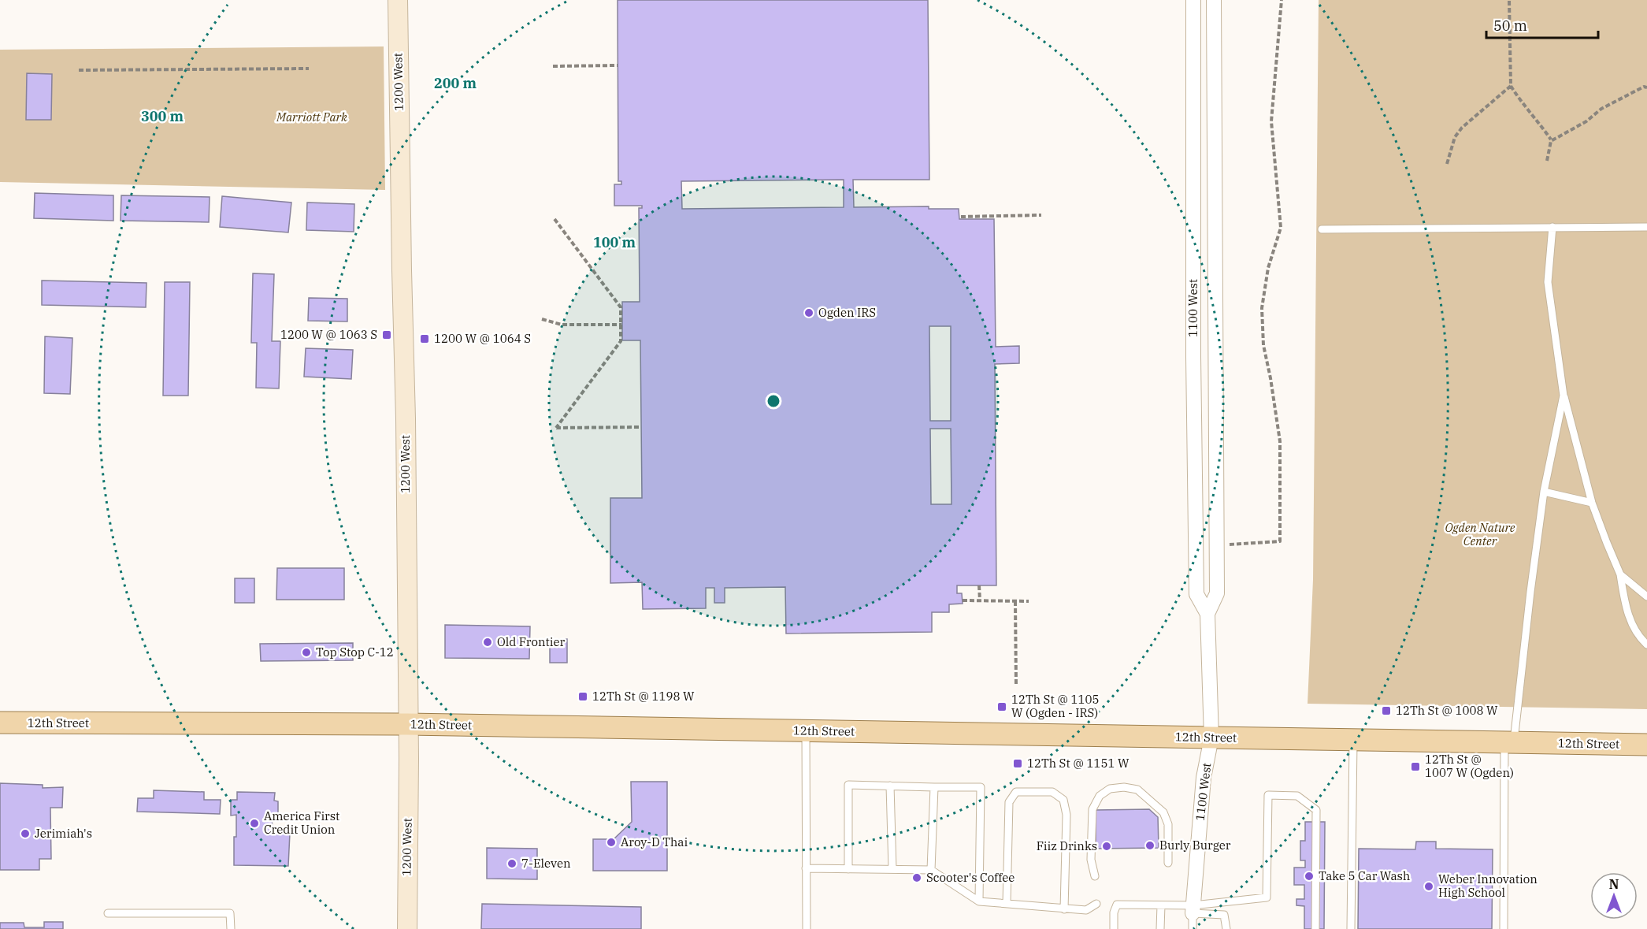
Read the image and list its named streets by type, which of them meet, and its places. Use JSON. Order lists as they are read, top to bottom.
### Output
{
  "streets": {
    "main road": ["12th Street"],
    "street": ["1200 West", "1100 West"]
  },
  "crossings": [
    ["1200 West", "12th Street"],
    ["1100 West", "12th Street"]
  ],
  "parks": ["Marriott Park", "Ogden Nature Center"],
  "places": {
    "other": [
      "Ogden IRS",
      "Old Frontier",
      "Top Stop C-12",
      "America First Credit Union",
      "Jerimiah's",
      "Aroy-D Thai",
      "Burly Burger",
      "Fiiz Drinks",
      "7-Eleven",
      "Take 5 Car Wash",
      "Scooter's Coffee",
      "Weber Innovation High School"
    ],
    "transit": [
      "1200 W @ 1063 S",
      "1200 W @ 1064 S",
      "12Th St @ 1198 W",
      "12Th St @ 1105 W (Ogden - IRS)",
      "12Th St @ 1008 W",
      "12Th St @ 1151 W",
      "12Th St @ 1007 W (Ogden)"
    ]
  },
  "scale_bar": "50 m",
  "north": "top",
  "rings": ["200 m", "300 m", "100 m"]
}
